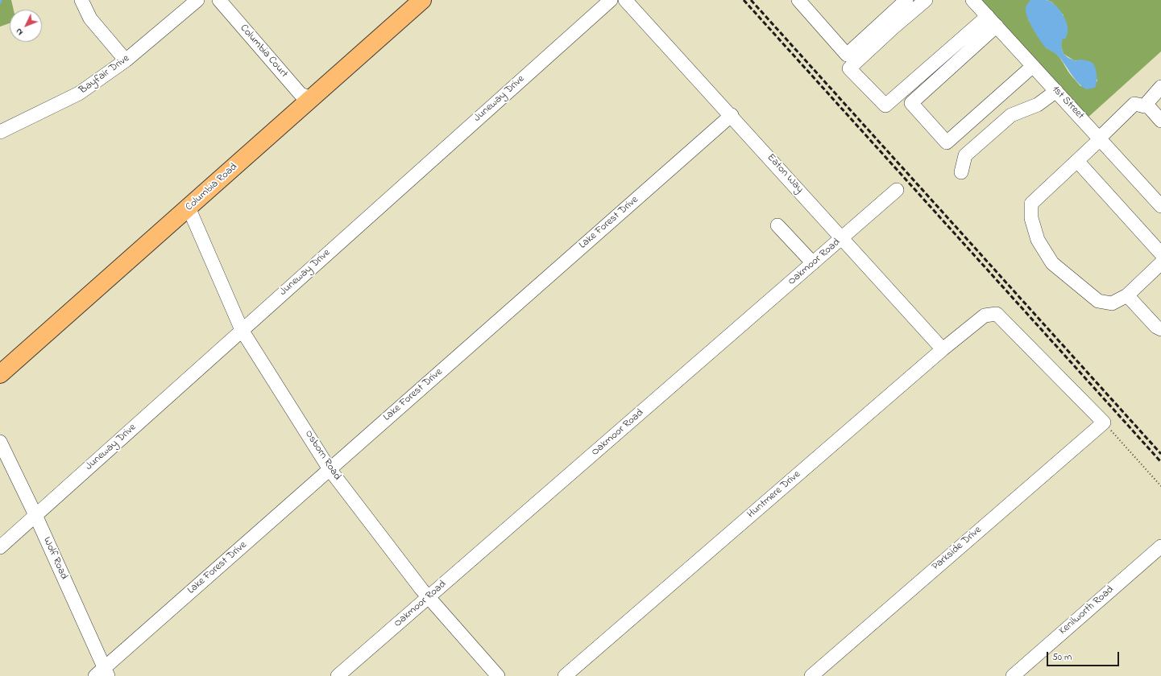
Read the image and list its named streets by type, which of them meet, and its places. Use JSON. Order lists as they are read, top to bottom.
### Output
{
  "streets": {
    "main road": ["Columbia Road"],
    "street": [
      "Columbia Court",
      "Bayfair Drive",
      "Juneway Drive",
      "1st Street",
      "Eaton Way",
      "Lake Forest Drive",
      "Oakmoor Road",
      "Osborn Road",
      "Huntmere Drive",
      "Parkside Drive",
      "Wolf Road",
      "Kenilworth Road"
    ]
  },
  "crossings": [
    ["Columbia Court", "Columbia Road"],
    ["Juneway Drive", "Osborn Road"],
    ["Juneway Drive", "Wolf Road"],
    ["Eaton Way", "Lake Forest Drive"],
    ["Eaton Way", "Oakmoor Road"],
    ["Eaton Way", "Huntmere Drive"],
    ["Columbia Road", "Osborn Road"],
    ["Lake Forest Drive", "Osborn Road"],
    ["Lake Forest Drive", "Wolf Road"],
    ["Oakmoor Road", "Osborn Road"],
    ["Huntmere Drive", "Parkside Drive"]
  ],
  "scale_bar": "50 m",
  "north": "bottom left"
}
